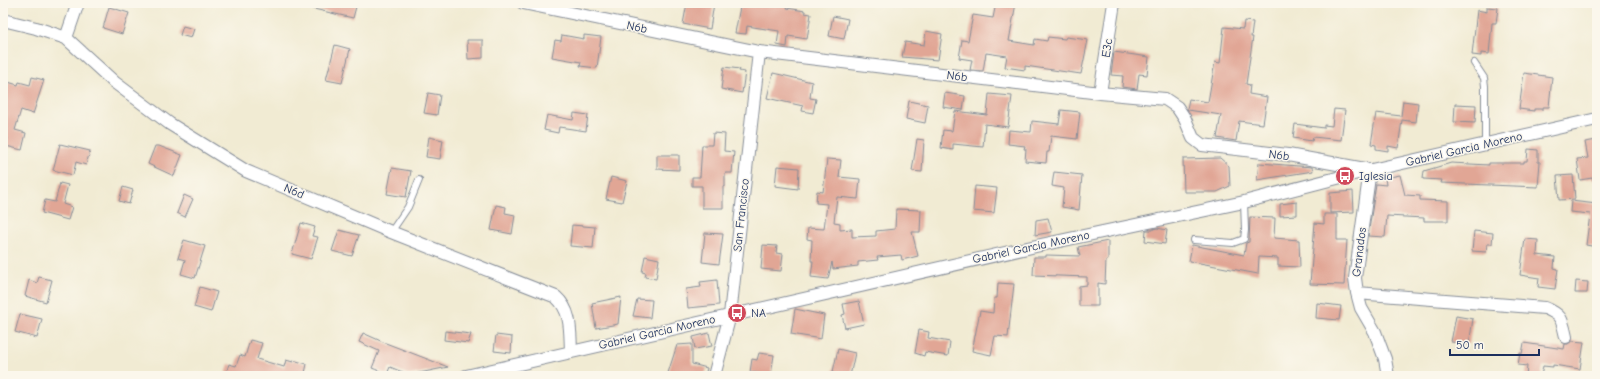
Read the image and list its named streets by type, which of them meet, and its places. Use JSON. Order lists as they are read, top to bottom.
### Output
{
  "streets": {
    "street": [
      "N6b",
      "E3c",
      "Gabriel Garcia Moreno",
      "N6d",
      "San Francisco",
      "Granados"
    ]
  },
  "crossings": [
    ["N6b", "E3c"],
    ["N6b", "Gabriel Garcia Moreno"],
    ["N6b", "San Francisco"],
    ["N6b", "Granados"],
    ["Gabriel Garcia Moreno", "N6d"],
    ["Gabriel Garcia Moreno", "San Francisco"],
    ["Gabriel Garcia Moreno", "Granados"]
  ],
  "places": {
    "bus stop": ["Iglesia", "NA"]
  },
  "scale_bar": "50 m"
}
